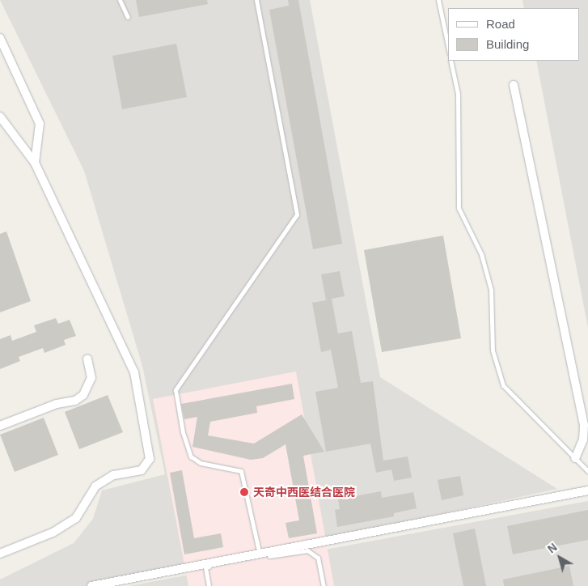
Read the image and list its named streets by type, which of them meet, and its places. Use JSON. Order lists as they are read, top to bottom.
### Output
{
  "places": ["天奇中西医结合医院"],
  "legend": ["Road", "Building"],
  "north": "top left"
}
